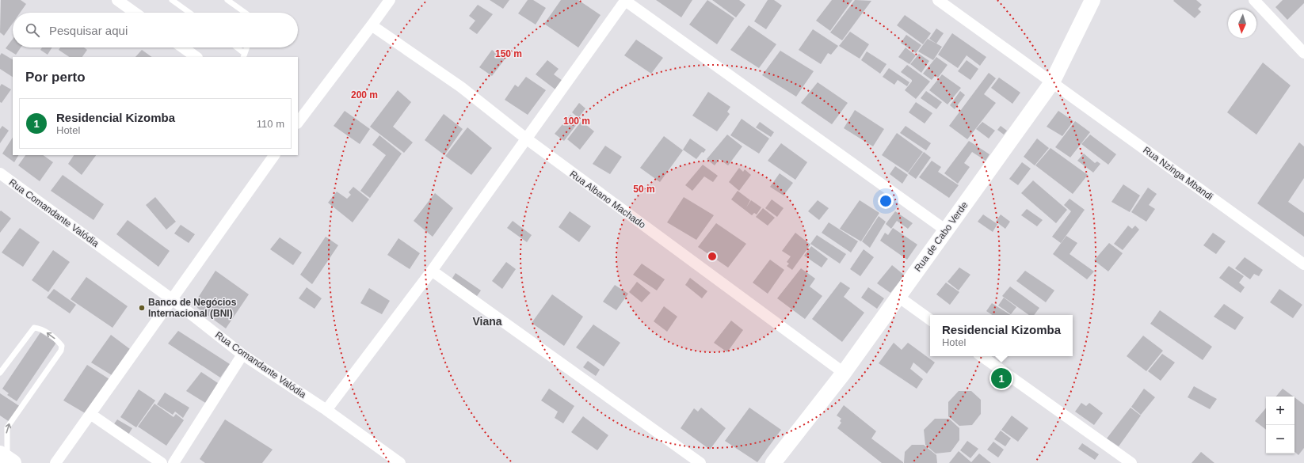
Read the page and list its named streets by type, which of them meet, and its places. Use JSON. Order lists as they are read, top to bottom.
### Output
{
  "streets": {
    "main road": ["Rua de Cabo Verde"],
    "street": ["Rua Nzinga Mbandi", "Rua Albano Machado", "Rua Comandante Valódia"]
  },
  "crossings": [
    ["Rua Nzinga Mbandi", "Rua de Cabo Verde"],
    ["Rua Albano Machado", "Rua de Cabo Verde"]
  ],
  "districts": ["Viana"],
  "places": ["Banco de Negócios Internacional (BNI)"],
  "north": "bottom",
  "page": {
    "search": "Pesquisar aqui",
    "heading": "Por perto",
    "list": [
      {
        "mark": "1",
        "name": "Residencial Kizomba",
        "note": "Hotel",
        "value": "110 m"
      }
    ],
    "popup": ["Residencial Kizomba", "Hotel"],
    "pins": "1",
    "map_buttons": ["+", "−"]
  },
  "rings": [
    "150 m",
    "200 m",
    "100 m",
    "50 m"
  ]
}
